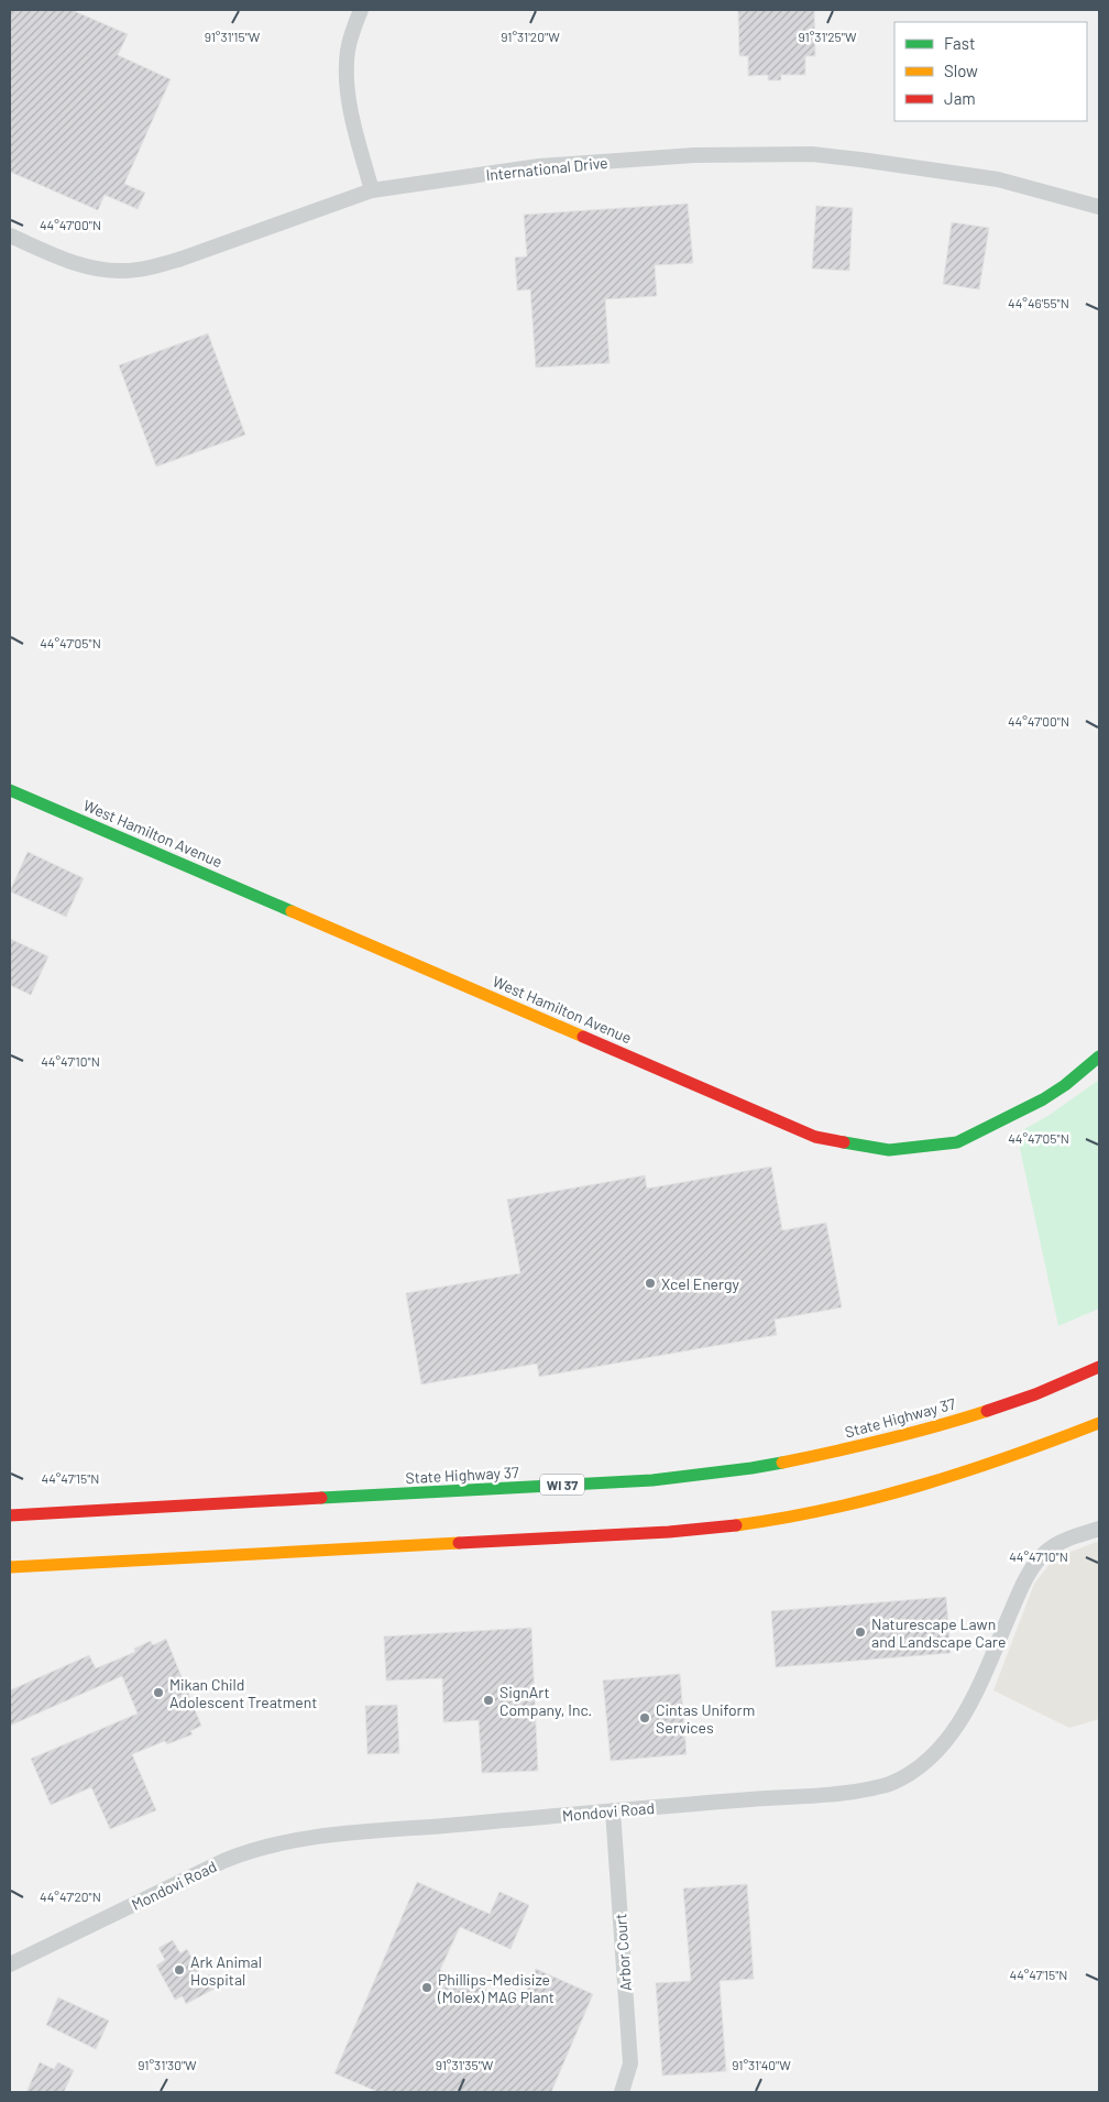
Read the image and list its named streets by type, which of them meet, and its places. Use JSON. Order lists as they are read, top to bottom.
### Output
{
  "streets": {
    "main road": ["West Hamilton Avenue", "State Highway 37", "WI 37"],
    "street": ["International Drive", "Mondovi Road", "Arbor Court"]
  },
  "crossings": [
    ["Mondovi Road", "Arbor Court"]
  ],
  "places": [
    "Xcel Energy",
    "Naturescape Lawn and Landscape Care",
    "Mikan Child Adolescent Treatment",
    "SignArt Company, Inc.",
    "Cintas Uniform Services",
    "Ark Animal Hospital",
    "Phillips-Medisize (Molex) MAG Plant"
  ],
  "legend": ["Fast", "Slow", "Jam"],
  "coordinates": [
    "91°31'15\"W",
    "91°31'20\"W",
    "91°31'25\"W",
    "44°47'00\"N",
    "44°46'55\"N",
    "44°47'05\"N",
    "44°47'10\"N",
    "44°47'15\"N",
    "44°47'20\"N",
    "91°31'30\"W",
    "91°31'35\"W",
    "91°31'40\"W"
  ]
}
